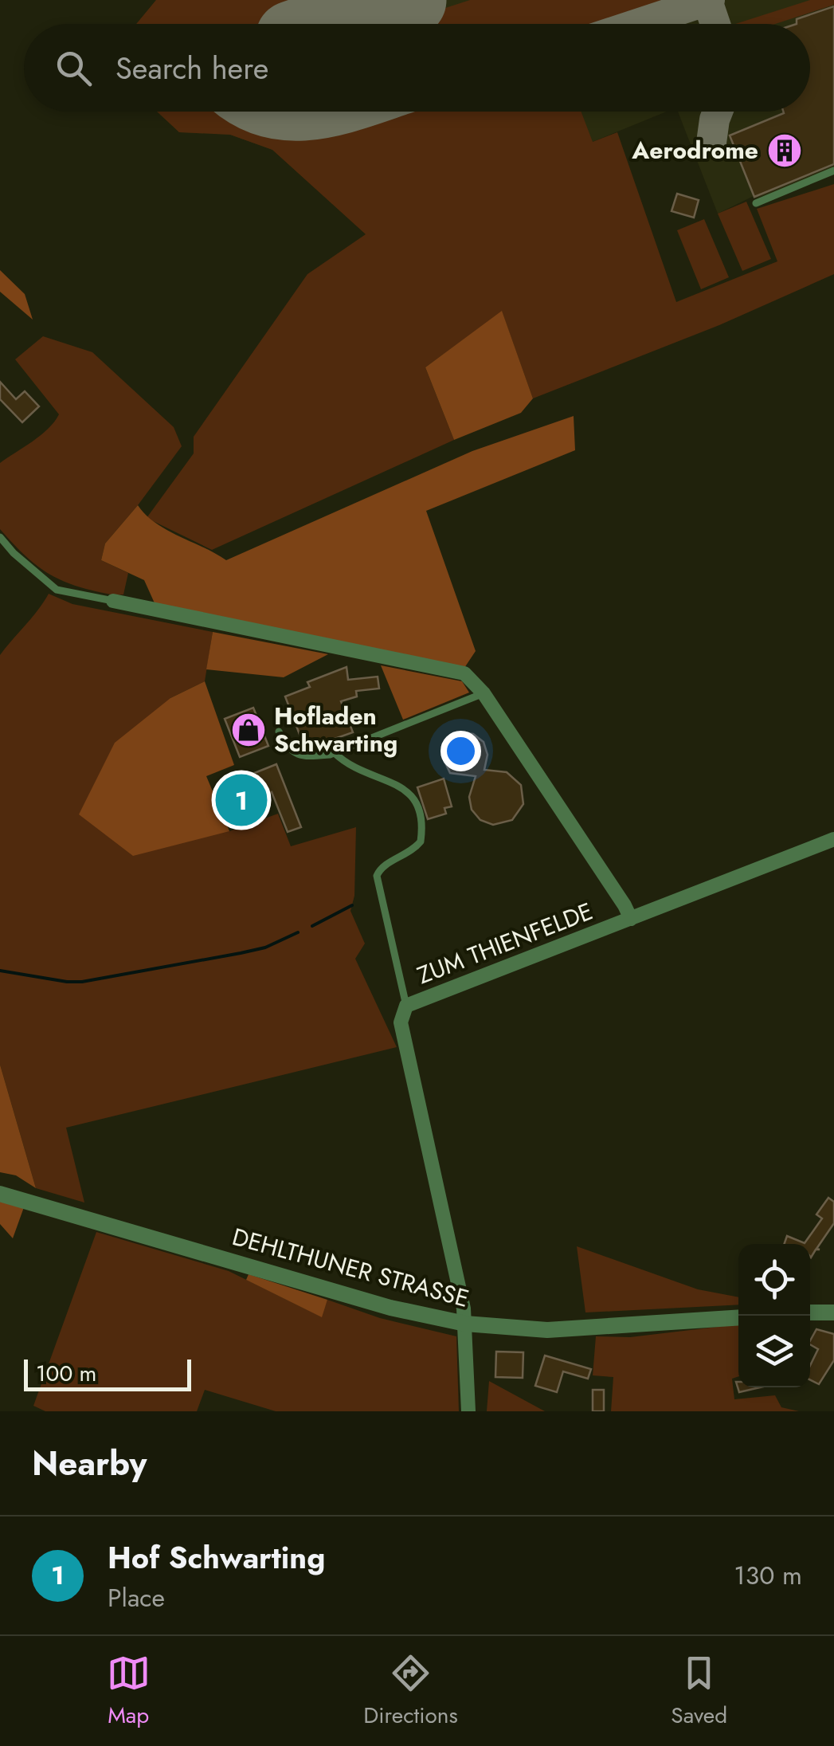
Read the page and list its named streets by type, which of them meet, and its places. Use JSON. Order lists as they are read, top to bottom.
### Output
{
  "streets": {
    "street": ["ZUM THIENFELDE", "DEHLTHUNER STRASSE"]
  },
  "crossings": [
    ["ZUM THIENFELDE", "DEHLTHUNER STRASSE"]
  ],
  "places": {
    "building": ["Aerodrome"],
    "shop": ["Hofladen Schwarting"]
  },
  "scale_bar": "100 m",
  "page": {
    "search": "Search here",
    "pins": "1",
    "scale": "100 m",
    "heading": "Nearby",
    "list": [
      {
        "mark": "1",
        "name": "Hof Schwarting",
        "note": "Place",
        "value": "130 m"
      }
    ],
    "nav": ["Map", "Directions", "Saved"]
  }
}
